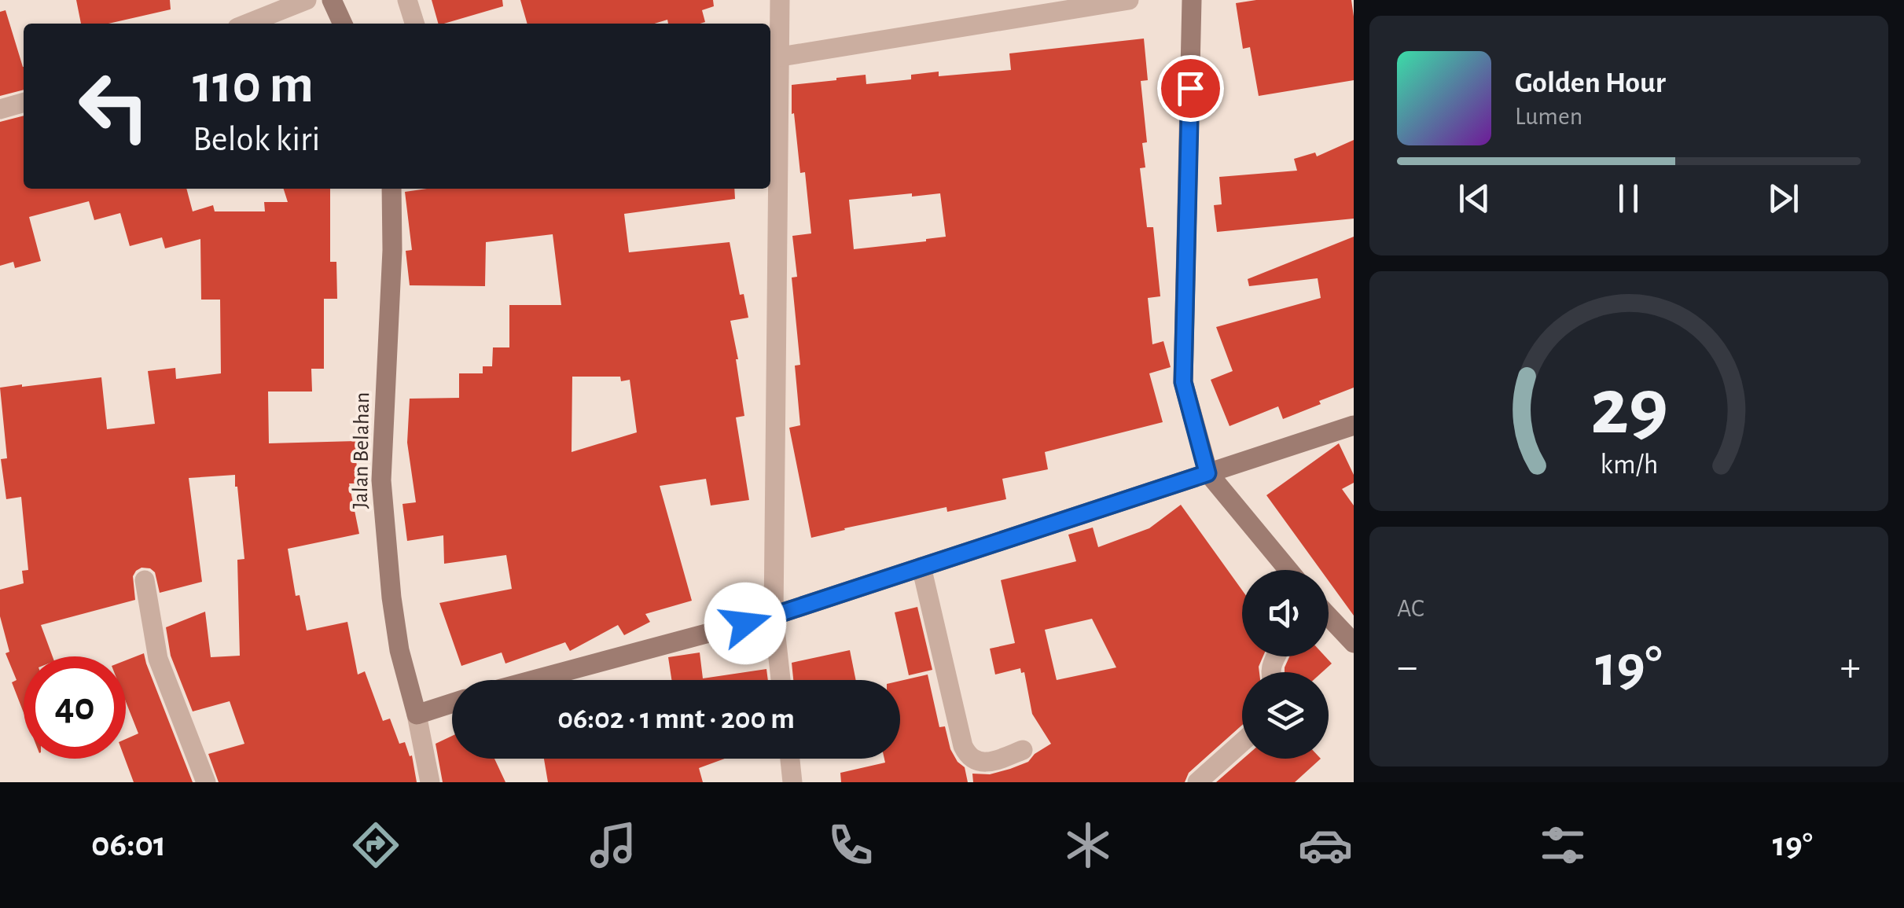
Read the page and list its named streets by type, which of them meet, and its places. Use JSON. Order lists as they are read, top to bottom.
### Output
{
  "streets": {
    "street": ["Jalan Belahan"]
  },
  "page": {
    "turn": ["110 m", "Belok kiri"],
    "song": ["Golden Hour", "Lumen"],
    "tile": "AC",
    "heat": ["−", "19°", "+"],
    "limit": "40",
    "trip": "06:02 · 1 mnt · 200 m",
    "tabs": ["06:01", "19°"],
    "gauge": ["29", "km/h"]
  }
}
